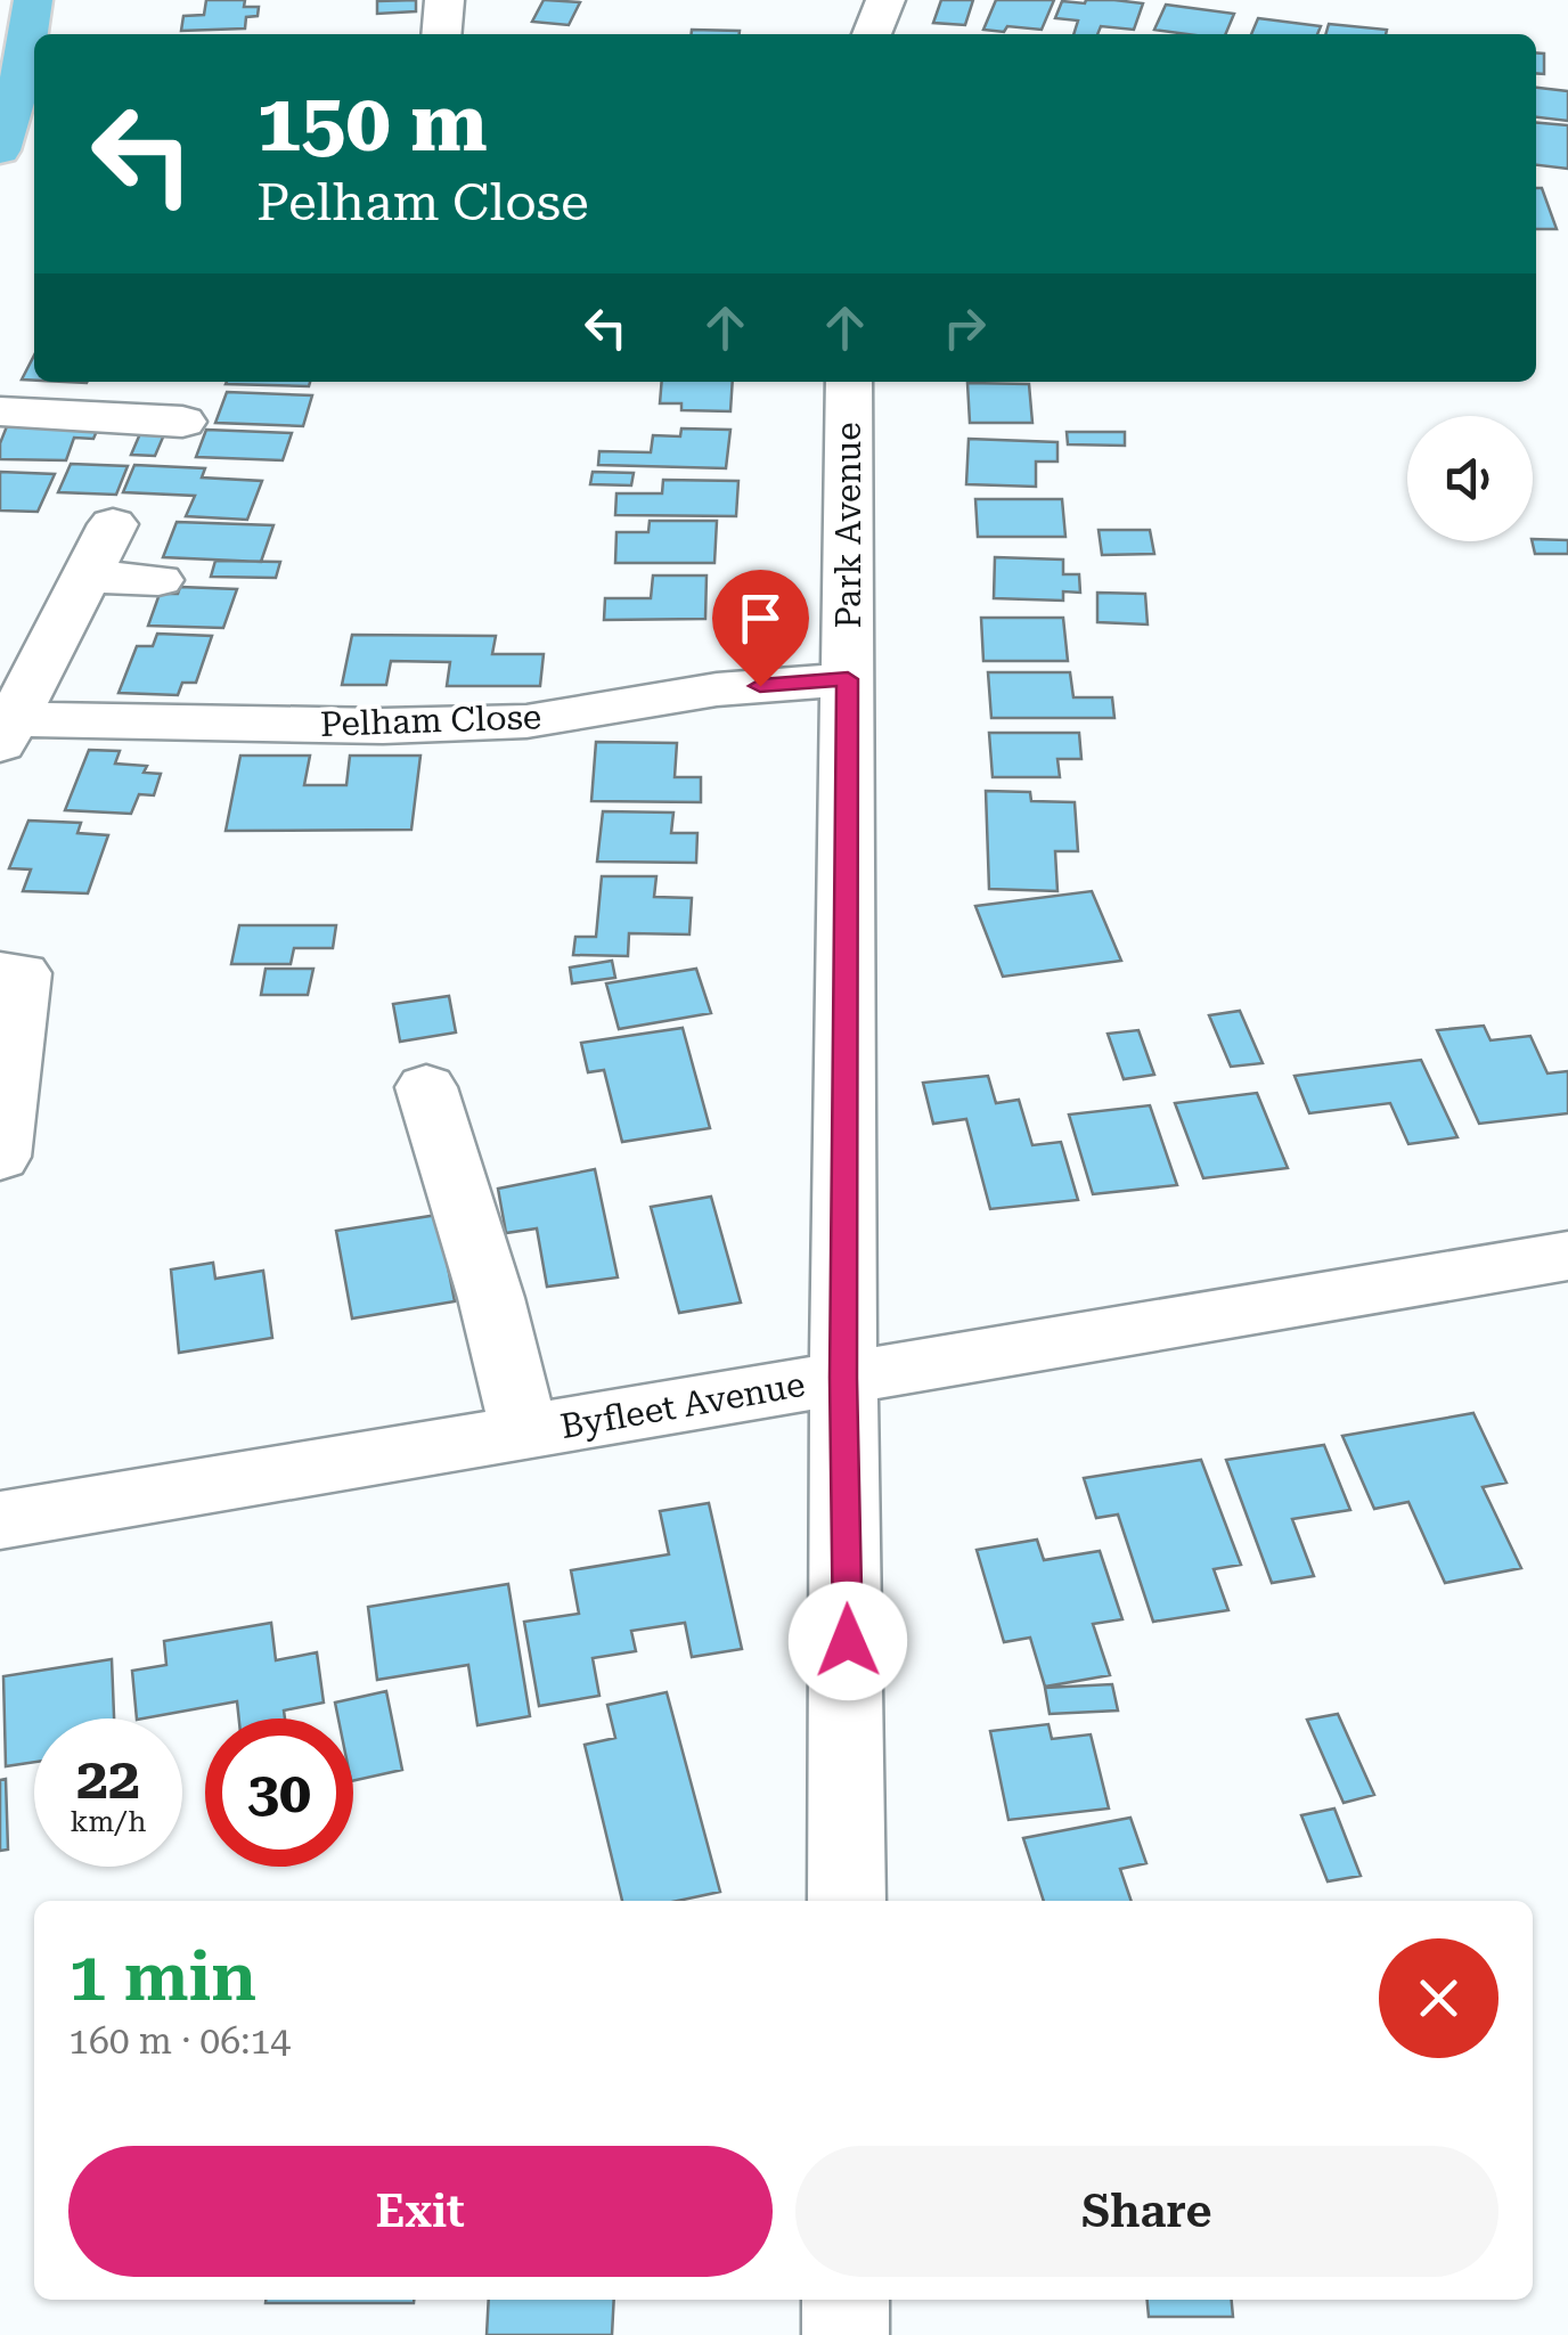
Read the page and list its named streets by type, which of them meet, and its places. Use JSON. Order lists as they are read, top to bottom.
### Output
{
  "streets": {
    "street": ["Park Avenue", "Pelham Close", "Byfleet Avenue"]
  },
  "crossings": [
    ["Park Avenue", "Pelham Close"],
    ["Park Avenue", "Byfleet Avenue"]
  ],
  "page": {
    "turn": ["150 m", "Pelham Close"],
    "speed": "22 km/h",
    "limit": "30",
    "heading": ["1 min", "160 m · 06:14"],
    "buttons": ["Exit", "Share"]
  }
}
